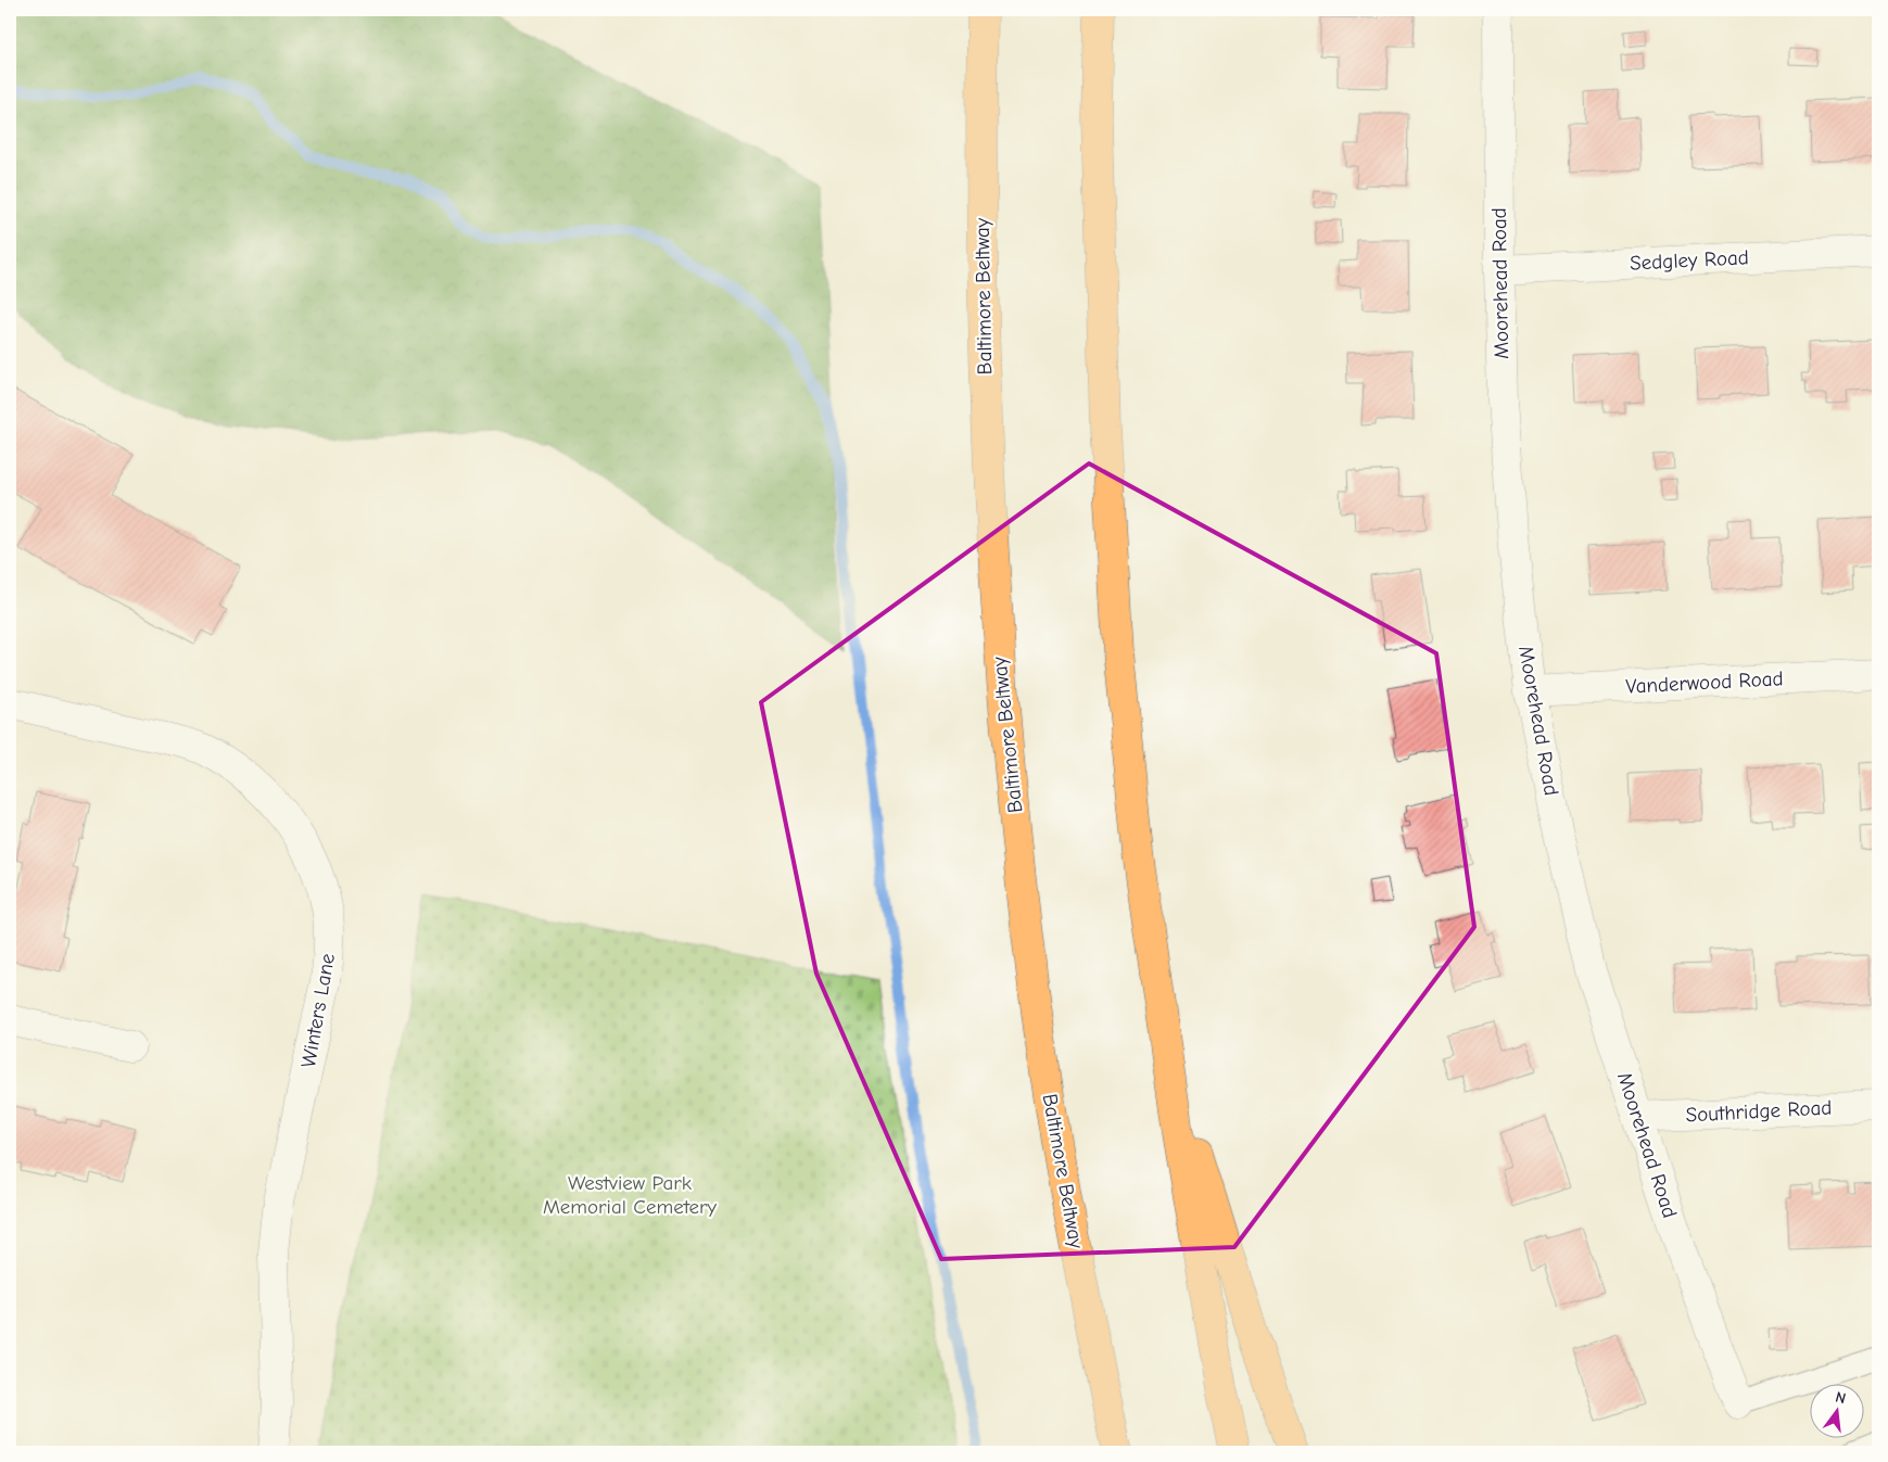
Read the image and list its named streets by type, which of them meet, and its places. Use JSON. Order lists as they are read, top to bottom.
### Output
{
  "streets": {
    "highway": ["Baltimore Beltway"],
    "street": [
      "Sedgley Road",
      "Moorehead Road",
      "Vanderwood Road",
      "Winters Lane",
      "Southridge Road"
    ]
  },
  "crossings": [
    ["Sedgley Road", "Moorehead Road"],
    ["Moorehead Road", "Vanderwood Road"],
    ["Moorehead Road", "Southridge Road"]
  ],
  "parks": ["Westview Park Memorial Cemetery"],
  "north": "top"
}
